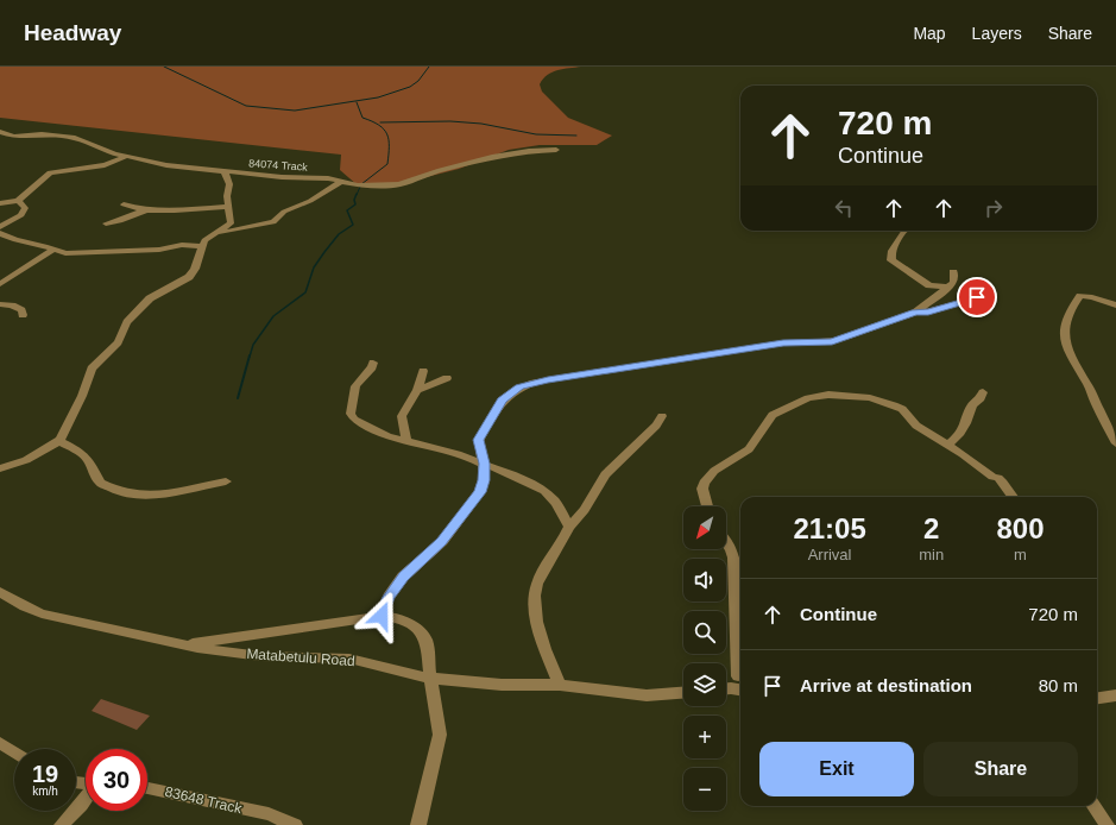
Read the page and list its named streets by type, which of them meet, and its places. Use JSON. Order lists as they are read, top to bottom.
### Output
{
  "streets": {
    "street": ["84074 Track", "Matabetulu Road", "83648 Track"]
  },
  "north": "bottom left",
  "page": {
    "header": "Headway",
    "nav": ["Map", "Layers", "Share"],
    "turn": ["720 m", "Continue"],
    "eta": [
      "21:05",
      "Arrival",
      "2",
      "min",
      "800",
      "m"
    ],
    "map_buttons": ["+", "−"],
    "list": [
      {
        "name": "Continue",
        "value": "720 m"
      },
      {
        "name": "Arrive at destination",
        "value": "80 m"
      }
    ],
    "buttons": ["Exit", "Share"],
    "speed": "19 km/h",
    "limit": "30"
  }
}
